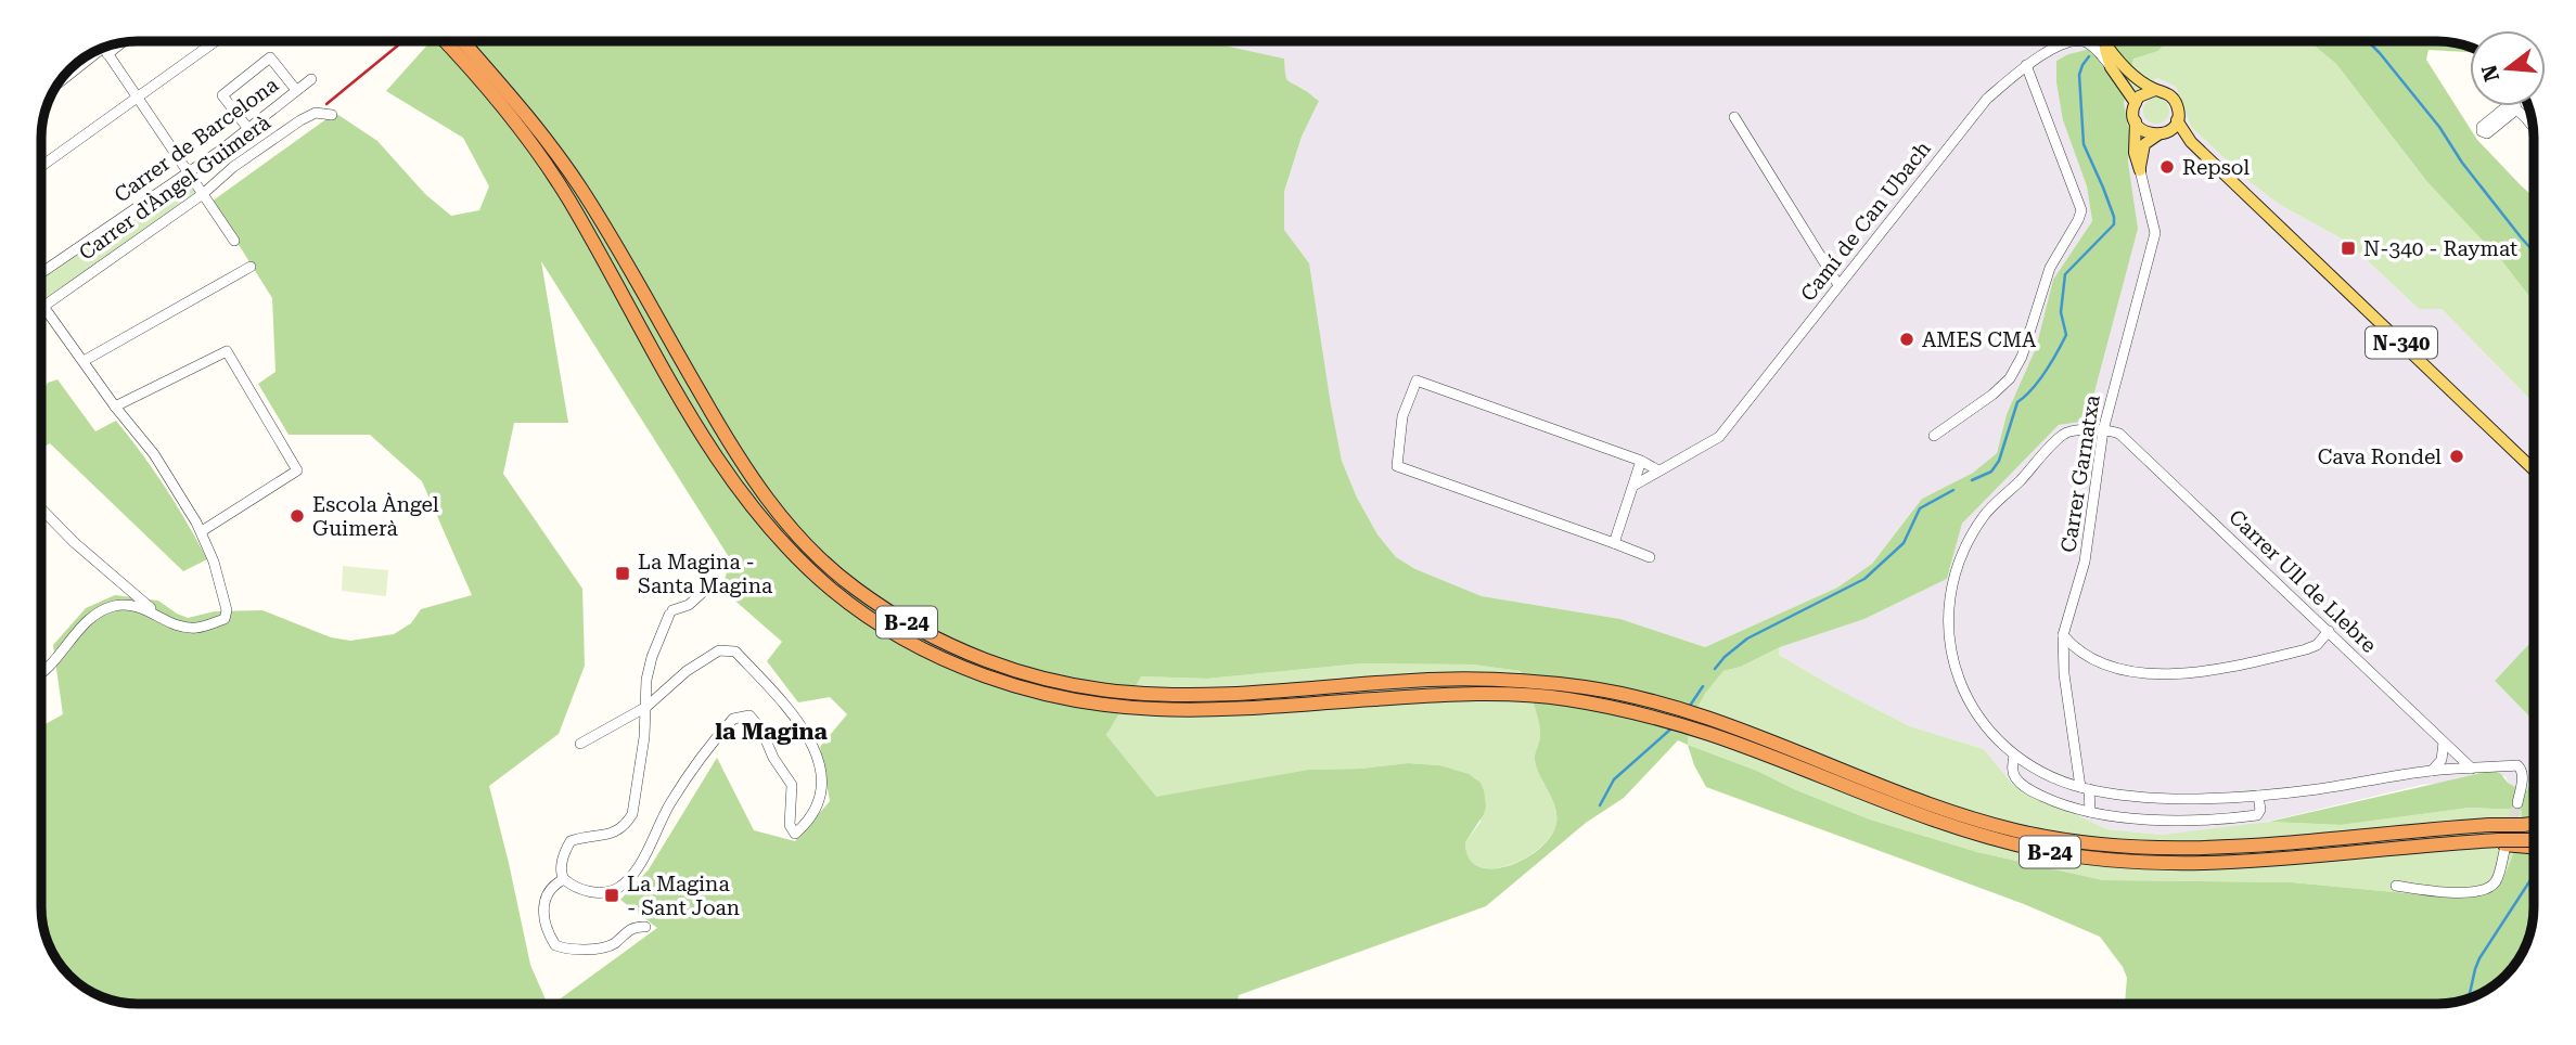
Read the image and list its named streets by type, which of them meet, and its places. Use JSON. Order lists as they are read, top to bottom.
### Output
{
  "streets": {
    "highway": ["B-24"],
    "main road": ["N-340"],
    "street": [
      "Carrer de Barcelona",
      "Carrer d'Àngel Guimerà",
      "Camí de Can Ubach",
      "Carrer Garnatxa",
      "Carrer Ull de Llebre"
    ]
  },
  "crossings": [
    ["Carrer Garnatxa", "Carrer Ull de Llebre"]
  ],
  "districts": ["la Magina"],
  "places": {
    "other": [
      "Repsol",
      "AMES CMA",
      "Cava Rondel",
      "Escola Àngel Guimerà"
    ],
    "transit": ["N-340 - Raymat", "La Magina - Santa Magina", "La Magina - Sant Joan"]
  },
  "north": "left"
}
